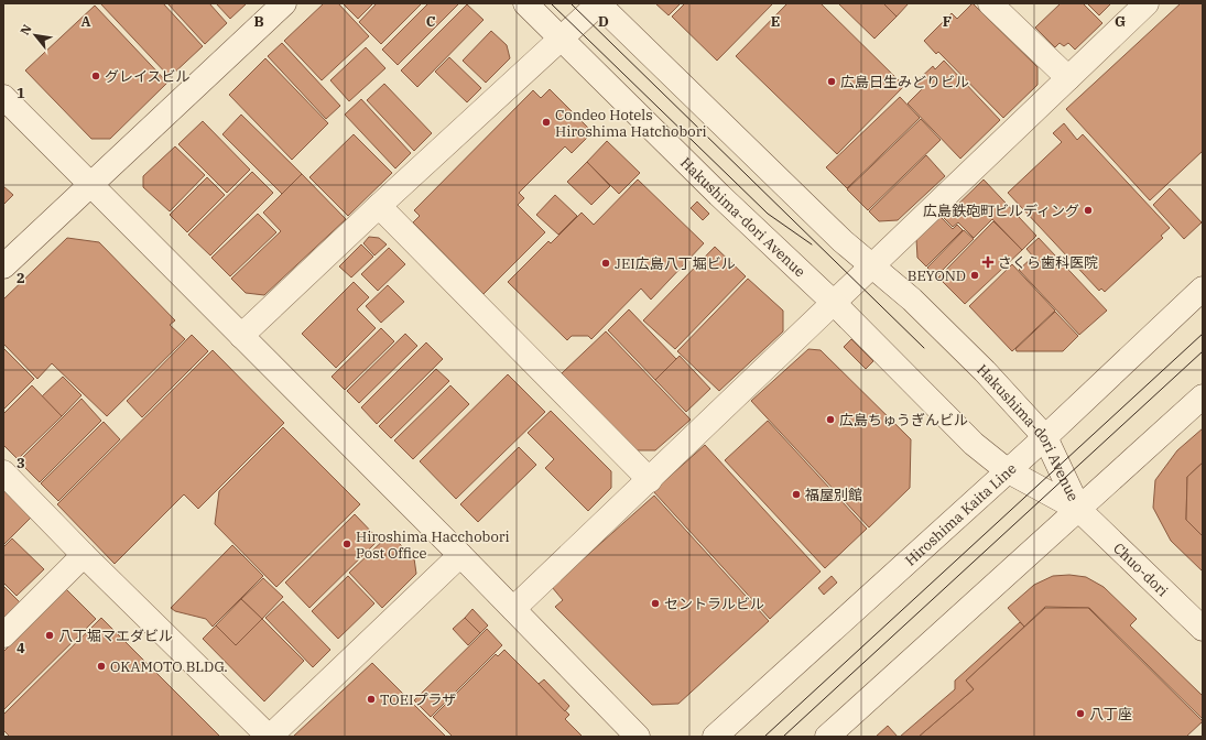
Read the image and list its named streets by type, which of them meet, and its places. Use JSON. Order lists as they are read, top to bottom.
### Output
{
  "streets": {
    "street": ["Hakushima-dori Avenue", "Hiroshima Kaita Line", "Chuo-dori"]
  },
  "crossings": [
    ["Hakushima-dori Avenue", "Hiroshima Kaita Line"],
    ["Hakushima-dori Avenue", "Chuo-dori"]
  ],
  "places": {
    "other": [
      "グレイスビル",
      "広島日生みどりビル",
      "Condeo Hotels Hiroshima Hatchobori",
      "広島鉄砲町ビルディング",
      "JEI広島八丁堀ビル",
      "BEYOND",
      "広島ちゅうぎんビル",
      "福屋別館",
      "Hiroshima Hacchobori Post Office",
      "セントラルビル",
      "八丁堀マエダビル",
      "OKAMOTO BLDG.",
      "TOEIプラザ",
      "八丁座"
    ],
    "health": ["さくら歯科医院"]
  },
  "north": "top left",
  "grid": {
    "columns": [
      "A",
      "B",
      "C",
      "D",
      "E",
      "F",
      "G"
    ],
    "rows": [
      "1",
      "2",
      "3",
      "4"
    ]
  }
}
